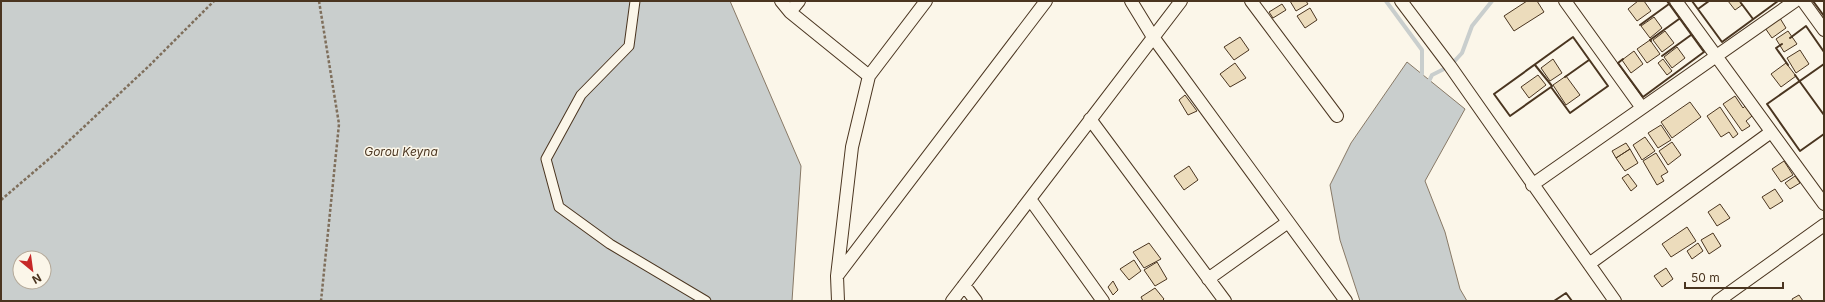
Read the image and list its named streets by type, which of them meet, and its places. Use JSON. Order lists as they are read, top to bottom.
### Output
{
  "water": ["Gorou Keyna"],
  "scale_bar": "50 m",
  "north": "bottom right"
}
